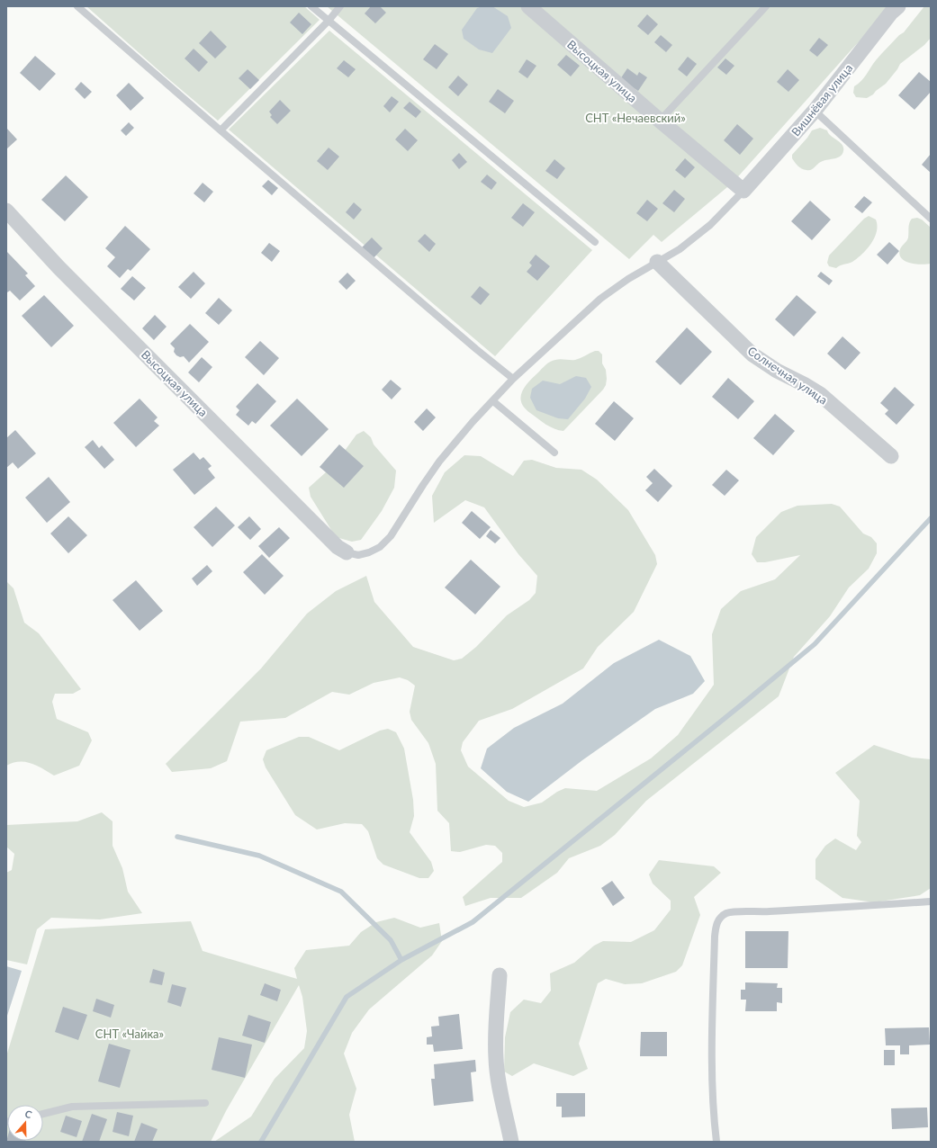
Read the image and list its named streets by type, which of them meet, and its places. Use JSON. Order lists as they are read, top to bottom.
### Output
{
  "streets": {
    "street": ["Высоцкая улица", "Вишнёвая улица", "Солнечная улица"]
  },
  "crossings": [
    ["Высоцкая улица", "Вишнёвая улица"]
  ],
  "parks": ["СНТ «Нечаевский»", "СНТ «Чайка»"],
  "north": "top"
}
